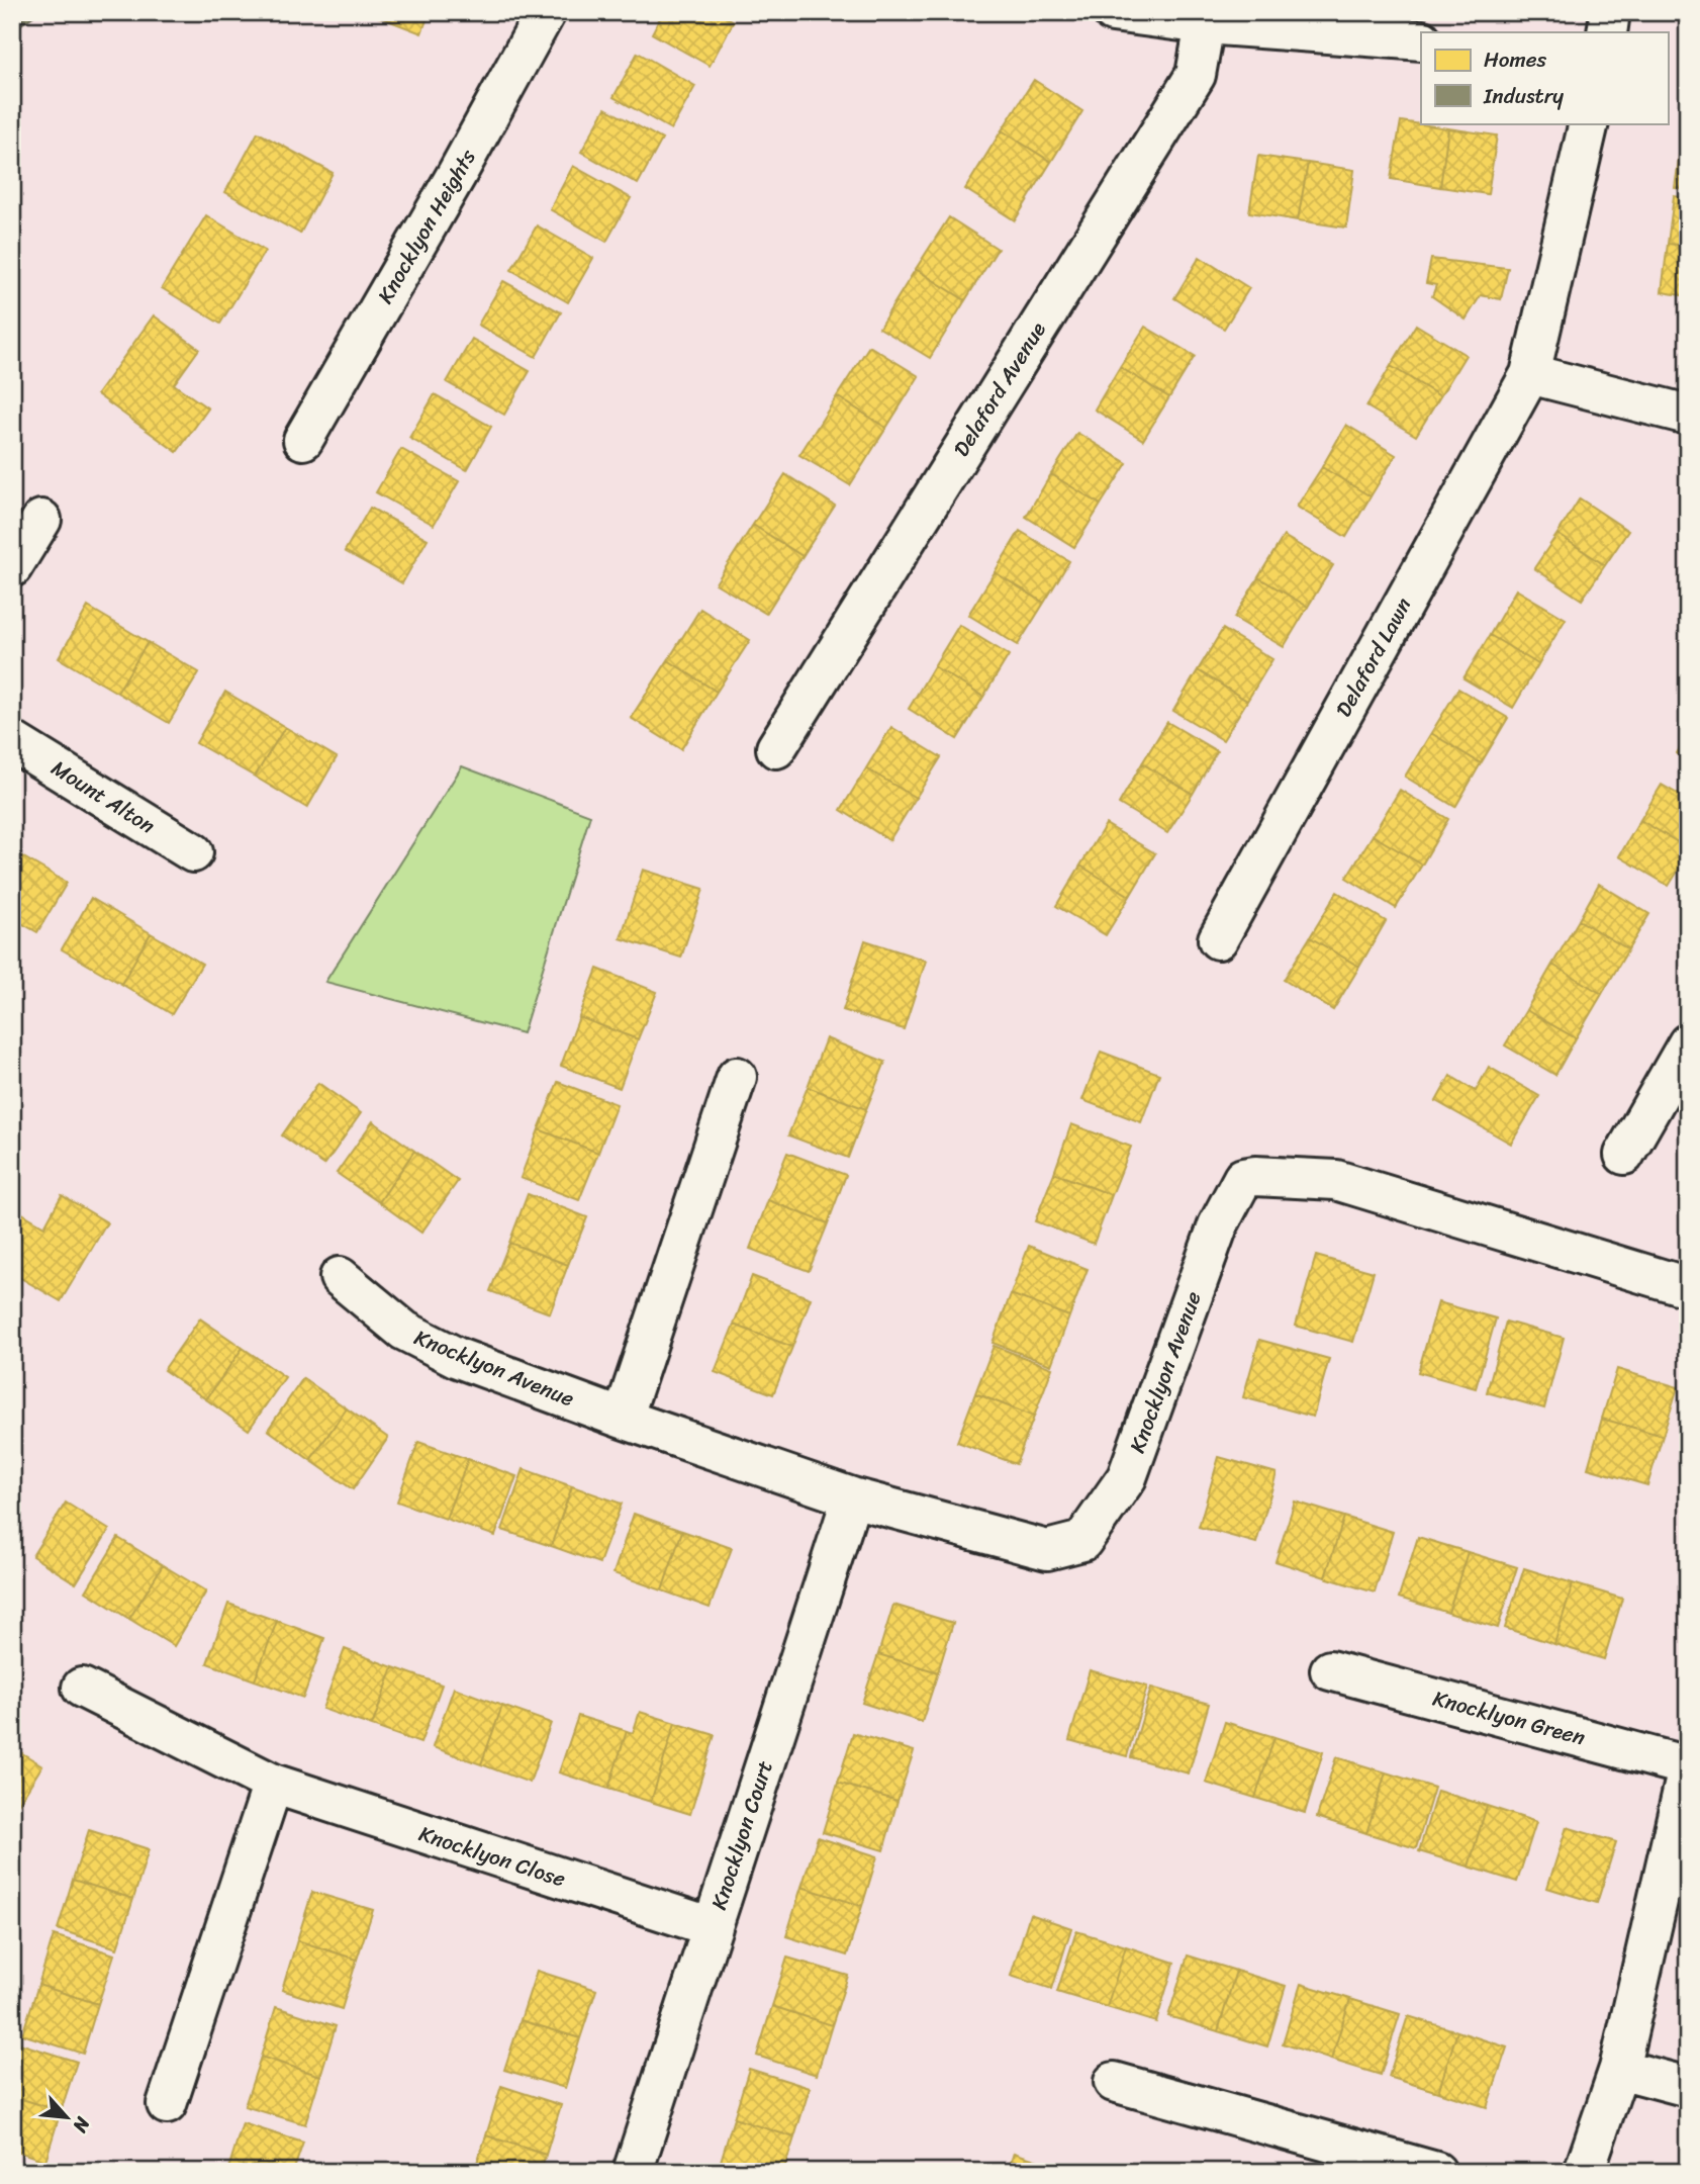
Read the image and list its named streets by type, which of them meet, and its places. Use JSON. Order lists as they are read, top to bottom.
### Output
{
  "streets": {
    "street": [
      "Knocklyon Heights",
      "Delaford Avenue",
      "Delaford Lawn",
      "Mount Alton",
      "Knocklyon Avenue",
      "Knocklyon Green",
      "Knocklyon Court",
      "Knocklyon Close"
    ]
  },
  "crossings": [
    ["Knocklyon Avenue", "Knocklyon Court"],
    ["Knocklyon Court", "Knocklyon Close"]
  ],
  "legend": ["Homes", "Industry"],
  "north": "bottom right"
}
